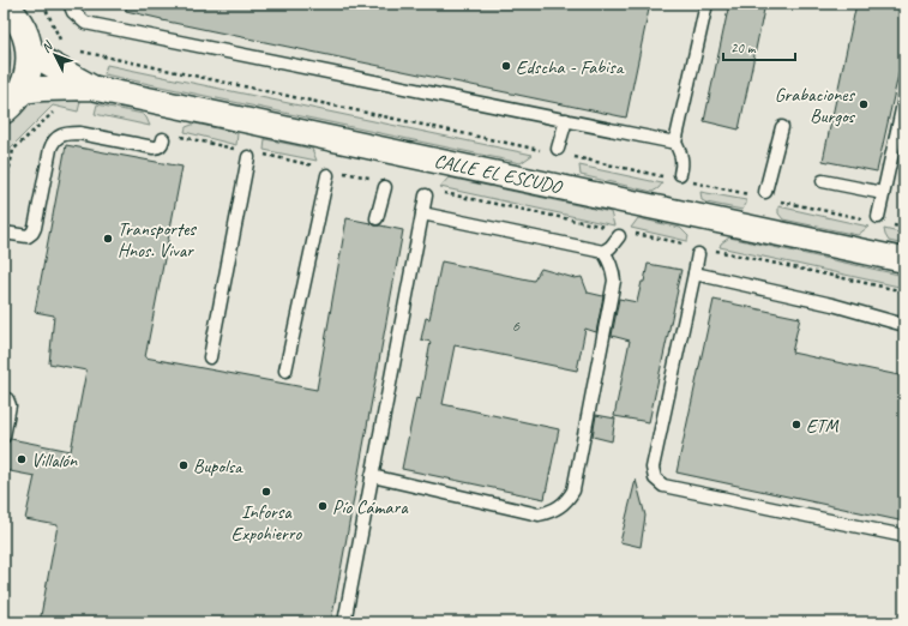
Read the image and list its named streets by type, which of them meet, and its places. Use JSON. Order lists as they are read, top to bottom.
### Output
{
  "streets": {
    "street": ["CALLE EL ESCUDO"]
  },
  "places": [
    "Edscha - Fabisa",
    "Grabaciones Burgos",
    "Transportes Hnos. Vivar",
    "ETM",
    "Villalón",
    "Bupolsa",
    "Inforsa Expohierro",
    "Pío Cámara"
  ],
  "house_numbers": ["6"],
  "scale_bar": "20 m",
  "north": "top left"
}
